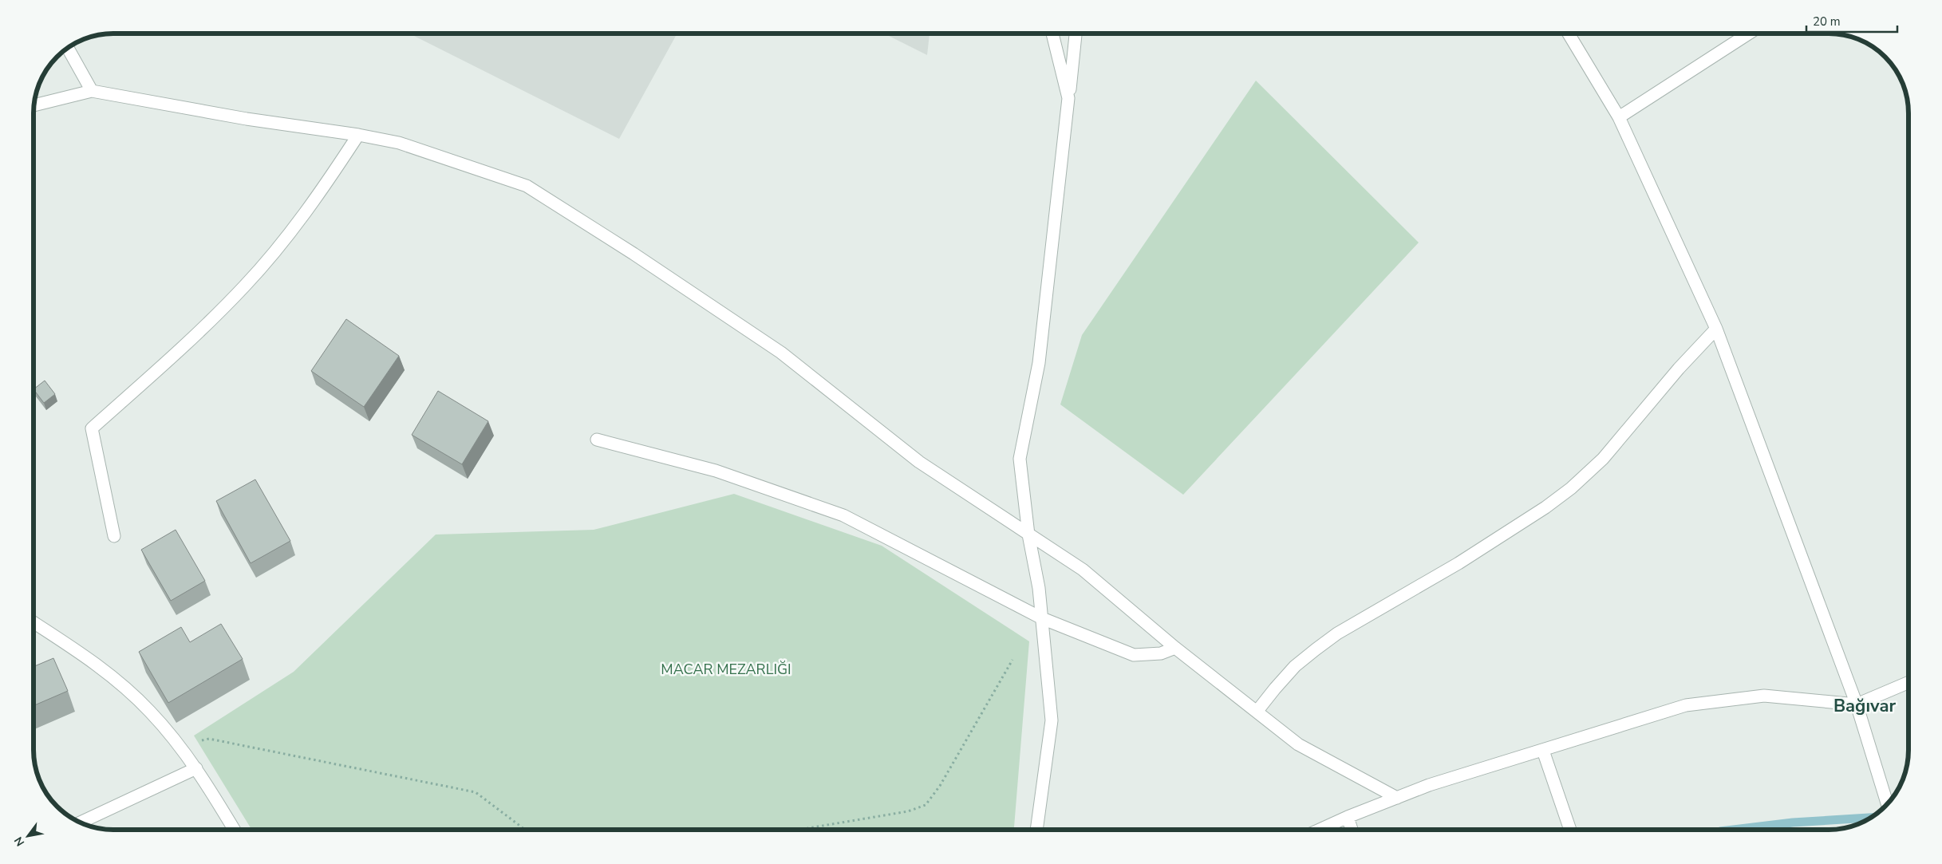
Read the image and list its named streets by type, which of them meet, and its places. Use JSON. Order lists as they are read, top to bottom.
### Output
{
  "districts": ["Bağıvar"],
  "parks": ["MACAR MEZARLIĞI"],
  "scale_bar": "20 m",
  "north": "bottom left"
}
